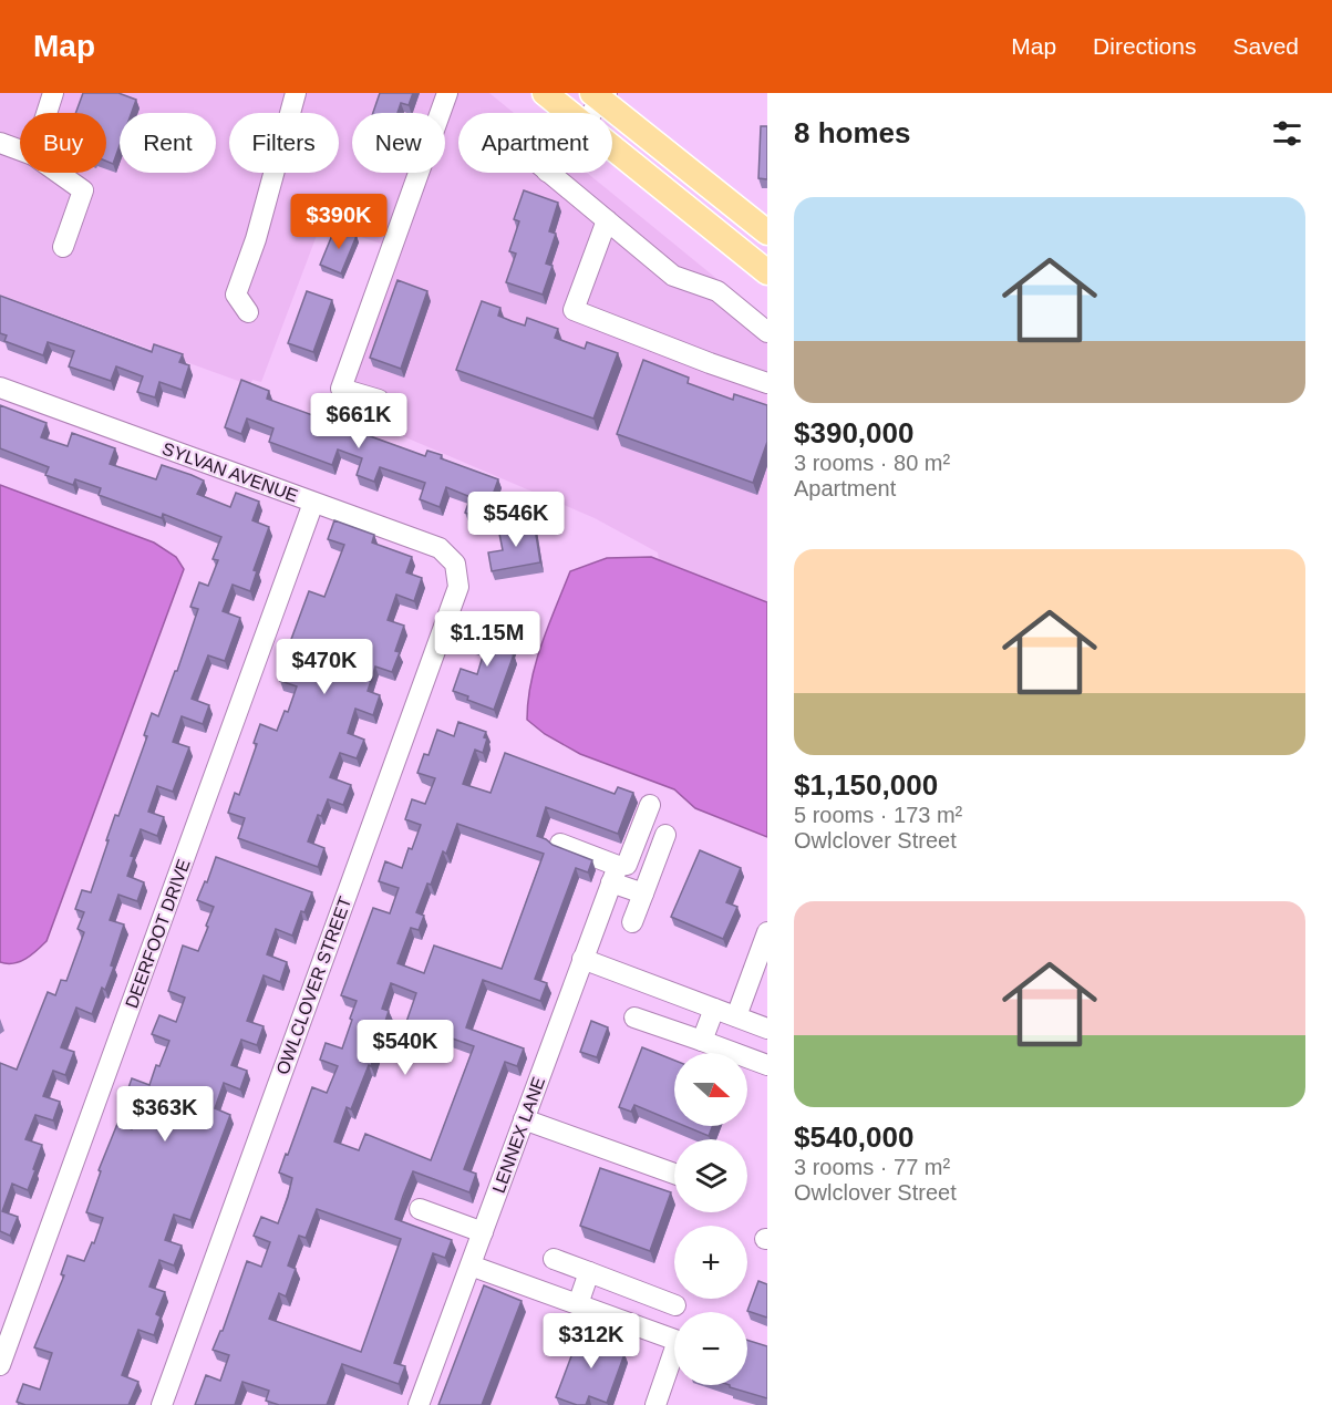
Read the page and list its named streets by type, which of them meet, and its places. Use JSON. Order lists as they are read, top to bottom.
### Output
{
  "streets": {
    "street": [
      "SYLVAN AVENUE",
      "DEERFOOT DRIVE",
      "OWLCLOVER STREET",
      "LENNEX LANE"
    ]
  },
  "crossings": [
    ["SYLVAN AVENUE", "DEERFOOT DRIVE"],
    ["SYLVAN AVENUE", "OWLCLOVER STREET"]
  ],
  "north": "right",
  "page": {
    "header": "Map",
    "nav": ["Map", "Directions", "Saved"],
    "heading": "8 homes",
    "chip": [
      "Buy",
      "Rent",
      "Filters",
      "New",
      "Apartment"
    ],
    "list": [
      {
        "name": "$390,000",
        "note": "3 rooms · 80 m² · Apartment"
      },
      {
        "name": "$1,150,000",
        "note": "5 rooms · 173 m² · Owlclover Street"
      },
      {
        "name": "$540,000",
        "note": "3 rooms · 77 m² · Owlclover Street"
      }
    ],
    "price": [
      "$390K",
      "$661K",
      "$546K",
      "$1.15M",
      "$470K",
      "$540K",
      "$363K",
      "$312K"
    ],
    "map_buttons": ["+", "−"]
  }
}
